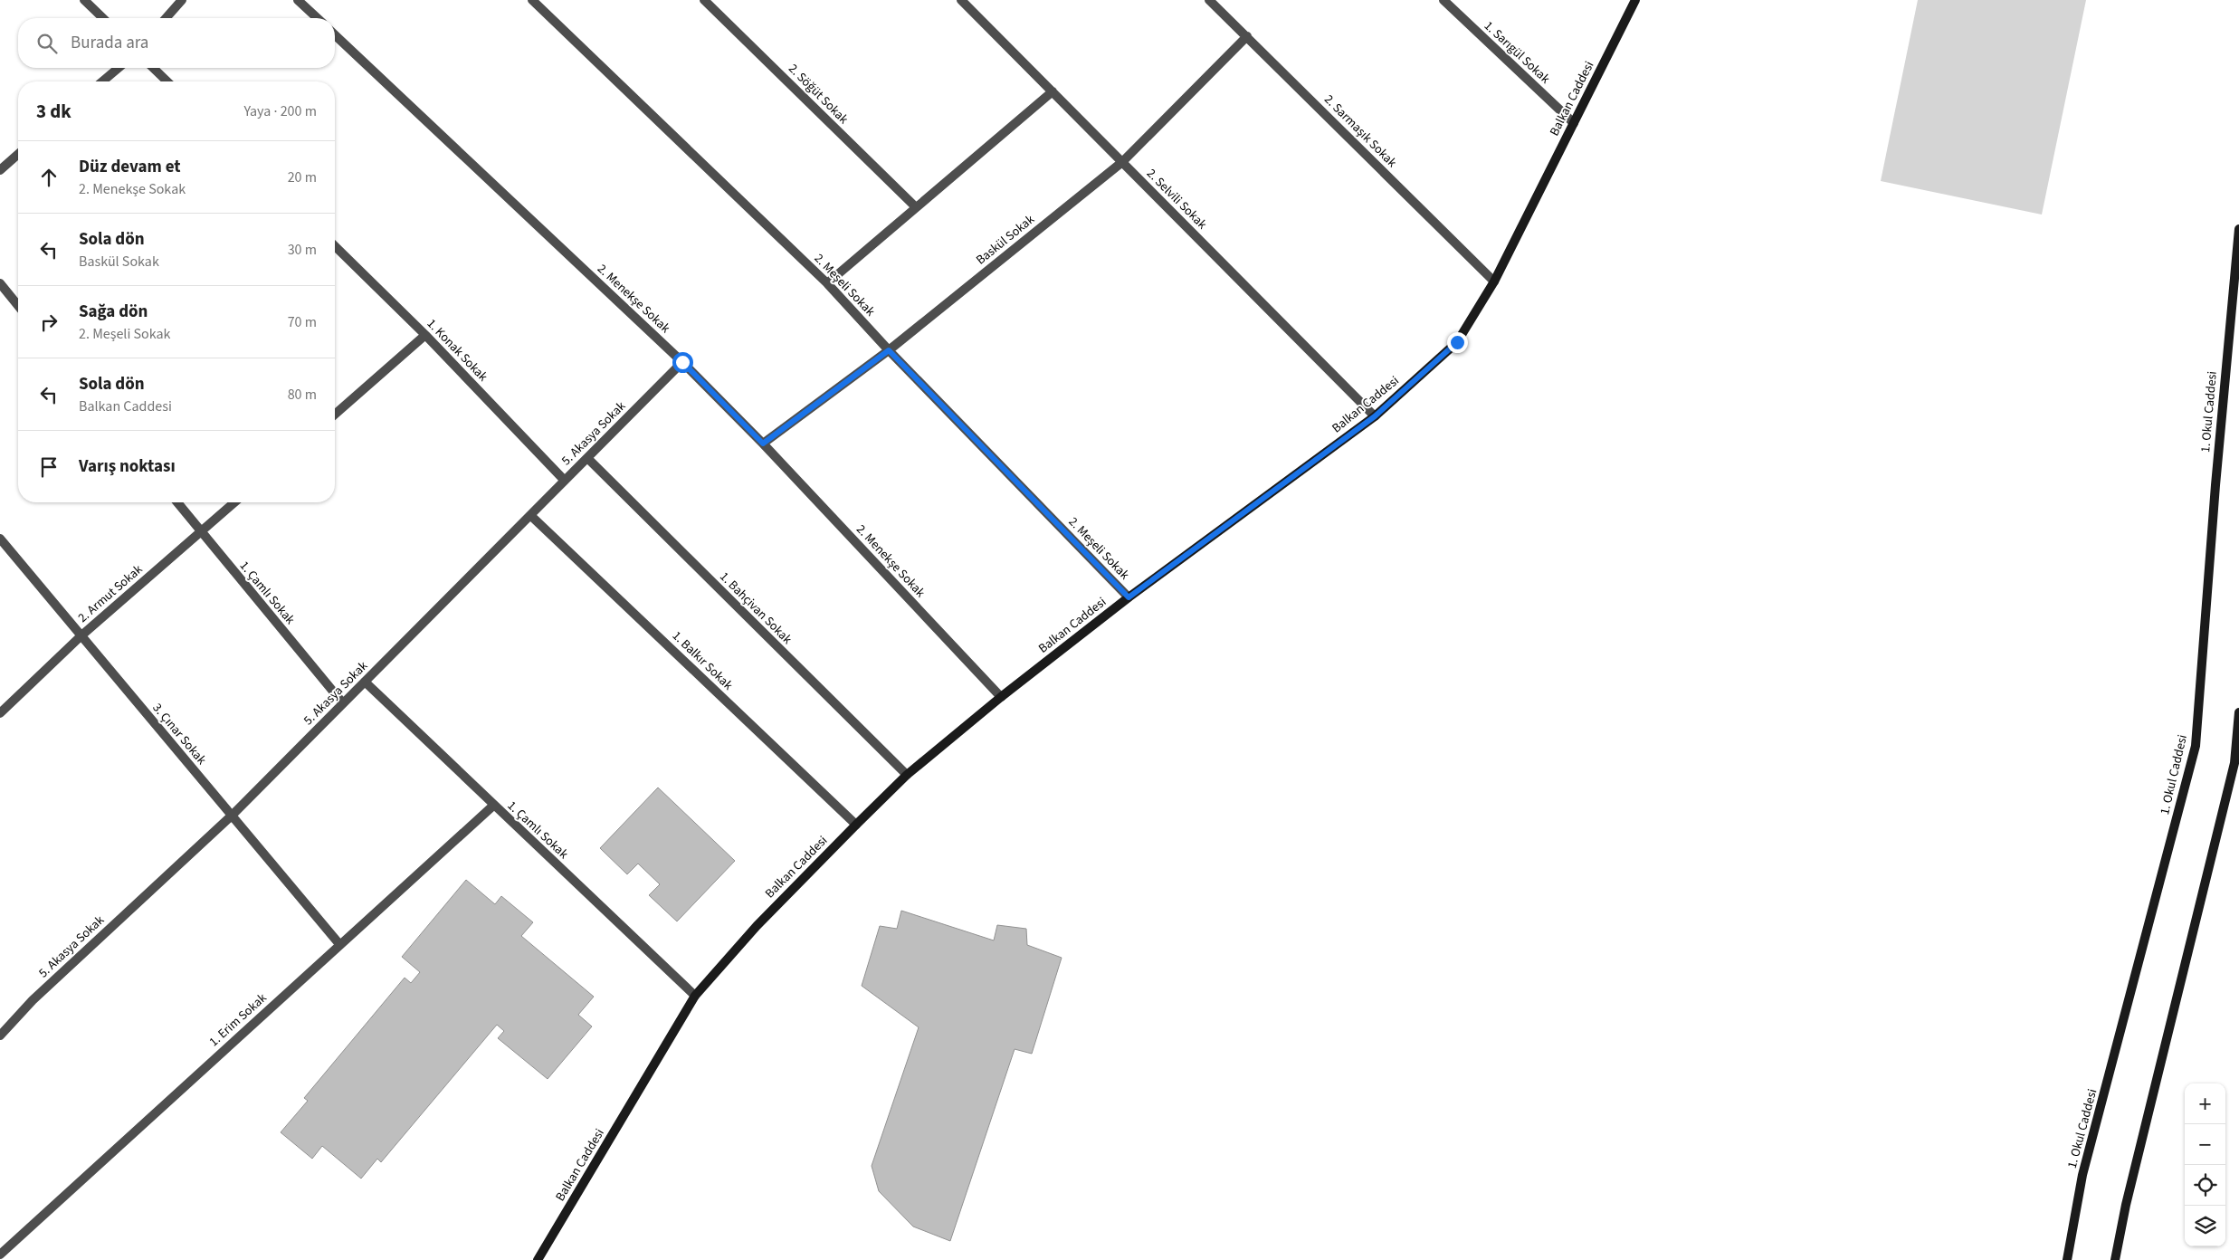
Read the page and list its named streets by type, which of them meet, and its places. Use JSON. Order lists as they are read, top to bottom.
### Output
{
  "streets": {
    "street": [
      "1. Sarıgül Sokak",
      "2. Söğüt Sokak",
      "Balkan Caddesi",
      "2. Sarmaşık Sokak",
      "2. Selvili Sokak",
      "Baskül Sokak",
      "2. Meşeli Sokak",
      "2. Menekşe Sokak",
      "1. Konak Sokak",
      "1. Okul Caddesi",
      "5. Akasya Sokak",
      "1. Çamlı Sokak",
      "2. Armut Sokak",
      "1. Bahçivan Sokak",
      "1. Balkır Sokak",
      "3. Çınar Sokak",
      "1. Erim Sokak"
    ]
  },
  "crossings": [
    ["1. Sarıgül Sokak", "Balkan Caddesi"],
    ["Balkan Caddesi", "2. Sarmaşık Sokak"],
    ["Balkan Caddesi", "2. Selvili Sokak"],
    ["Balkan Caddesi", "2. Meşeli Sokak"],
    ["Balkan Caddesi", "2. Menekşe Sokak"],
    ["Balkan Caddesi", "1. Çamlı Sokak"],
    ["Balkan Caddesi", "1. Bahçivan Sokak"],
    ["Balkan Caddesi", "1. Balkır Sokak"],
    ["2. Sarmaşık Sokak", "Baskül Sokak"],
    ["2. Selvili Sokak", "Baskül Sokak"],
    ["Baskül Sokak", "2. Meşeli Sokak"],
    ["Baskül Sokak", "2. Menekşe Sokak"],
    ["2. Menekşe Sokak", "5. Akasya Sokak"],
    ["1. Konak Sokak", "5. Akasya Sokak"],
    ["5. Akasya Sokak", "1. Çamlı Sokak"],
    ["5. Akasya Sokak", "1. Bahçivan Sokak"],
    ["5. Akasya Sokak", "1. Balkır Sokak"],
    ["5. Akasya Sokak", "3. Çınar Sokak"],
    ["1. Çamlı Sokak", "2. Armut Sokak"],
    ["1. Çamlı Sokak", "1. Erim Sokak"],
    ["2. Armut Sokak", "3. Çınar Sokak"],
    ["3. Çınar Sokak", "1. Erim Sokak"]
  ],
  "page": {
    "search": "Burada ara",
    "heading": ["3 dk", "Yaya · 200 m"],
    "list": [
      ["Düz devam et", "2. Menekşe Sokak", "20 m"],
      ["Sola dön", "Baskül Sokak", "30 m"],
      ["Sağa dön", "2. Meşeli Sokak", "70 m"],
      ["Sola dön", "Balkan Caddesi", "80 m"],
      "Varış noktası"
    ],
    "map_buttons": ["+", "−"]
  }
}
